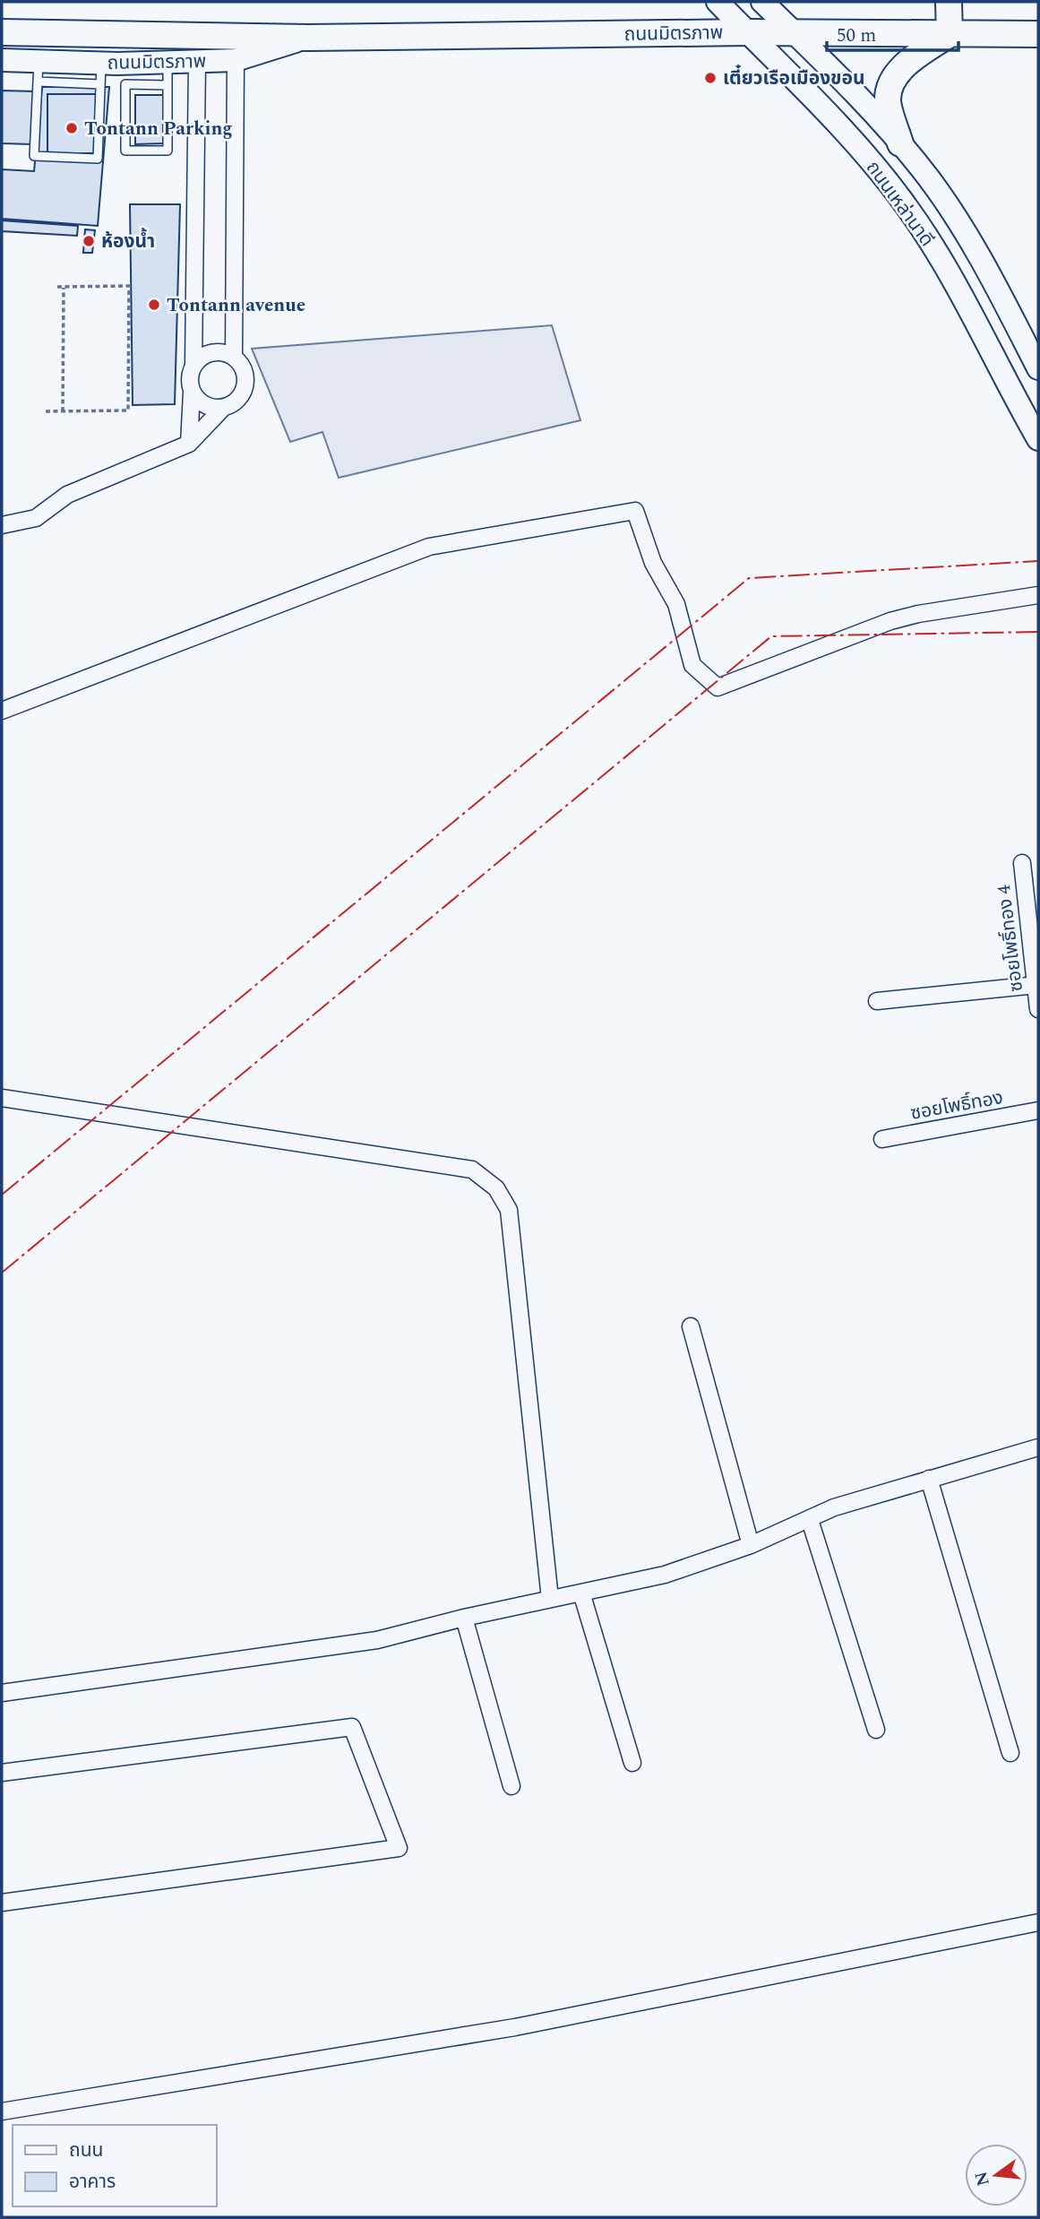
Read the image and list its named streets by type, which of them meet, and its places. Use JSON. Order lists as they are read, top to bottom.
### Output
{
  "streets": {
    "main road": ["ถนนมิตรภาพ", "ถนนเหล่านาดี"],
    "street": ["ซอยโพธิ์ทอง 4", "ซอยโพธิ์ทอง"]
  },
  "crossings": [
    ["ถนนมิตรภาพ", "ถนนเหล่านาดี"]
  ],
  "places": [
    "เตี๋ยวเรือเมืองขอน",
    "Tontann Parking",
    "ห้องน้ำ",
    "Tontann avenue"
  ],
  "legend": ["ถนน", "อาคาร"],
  "scale_bar": "50 m",
  "north": "left"
}
